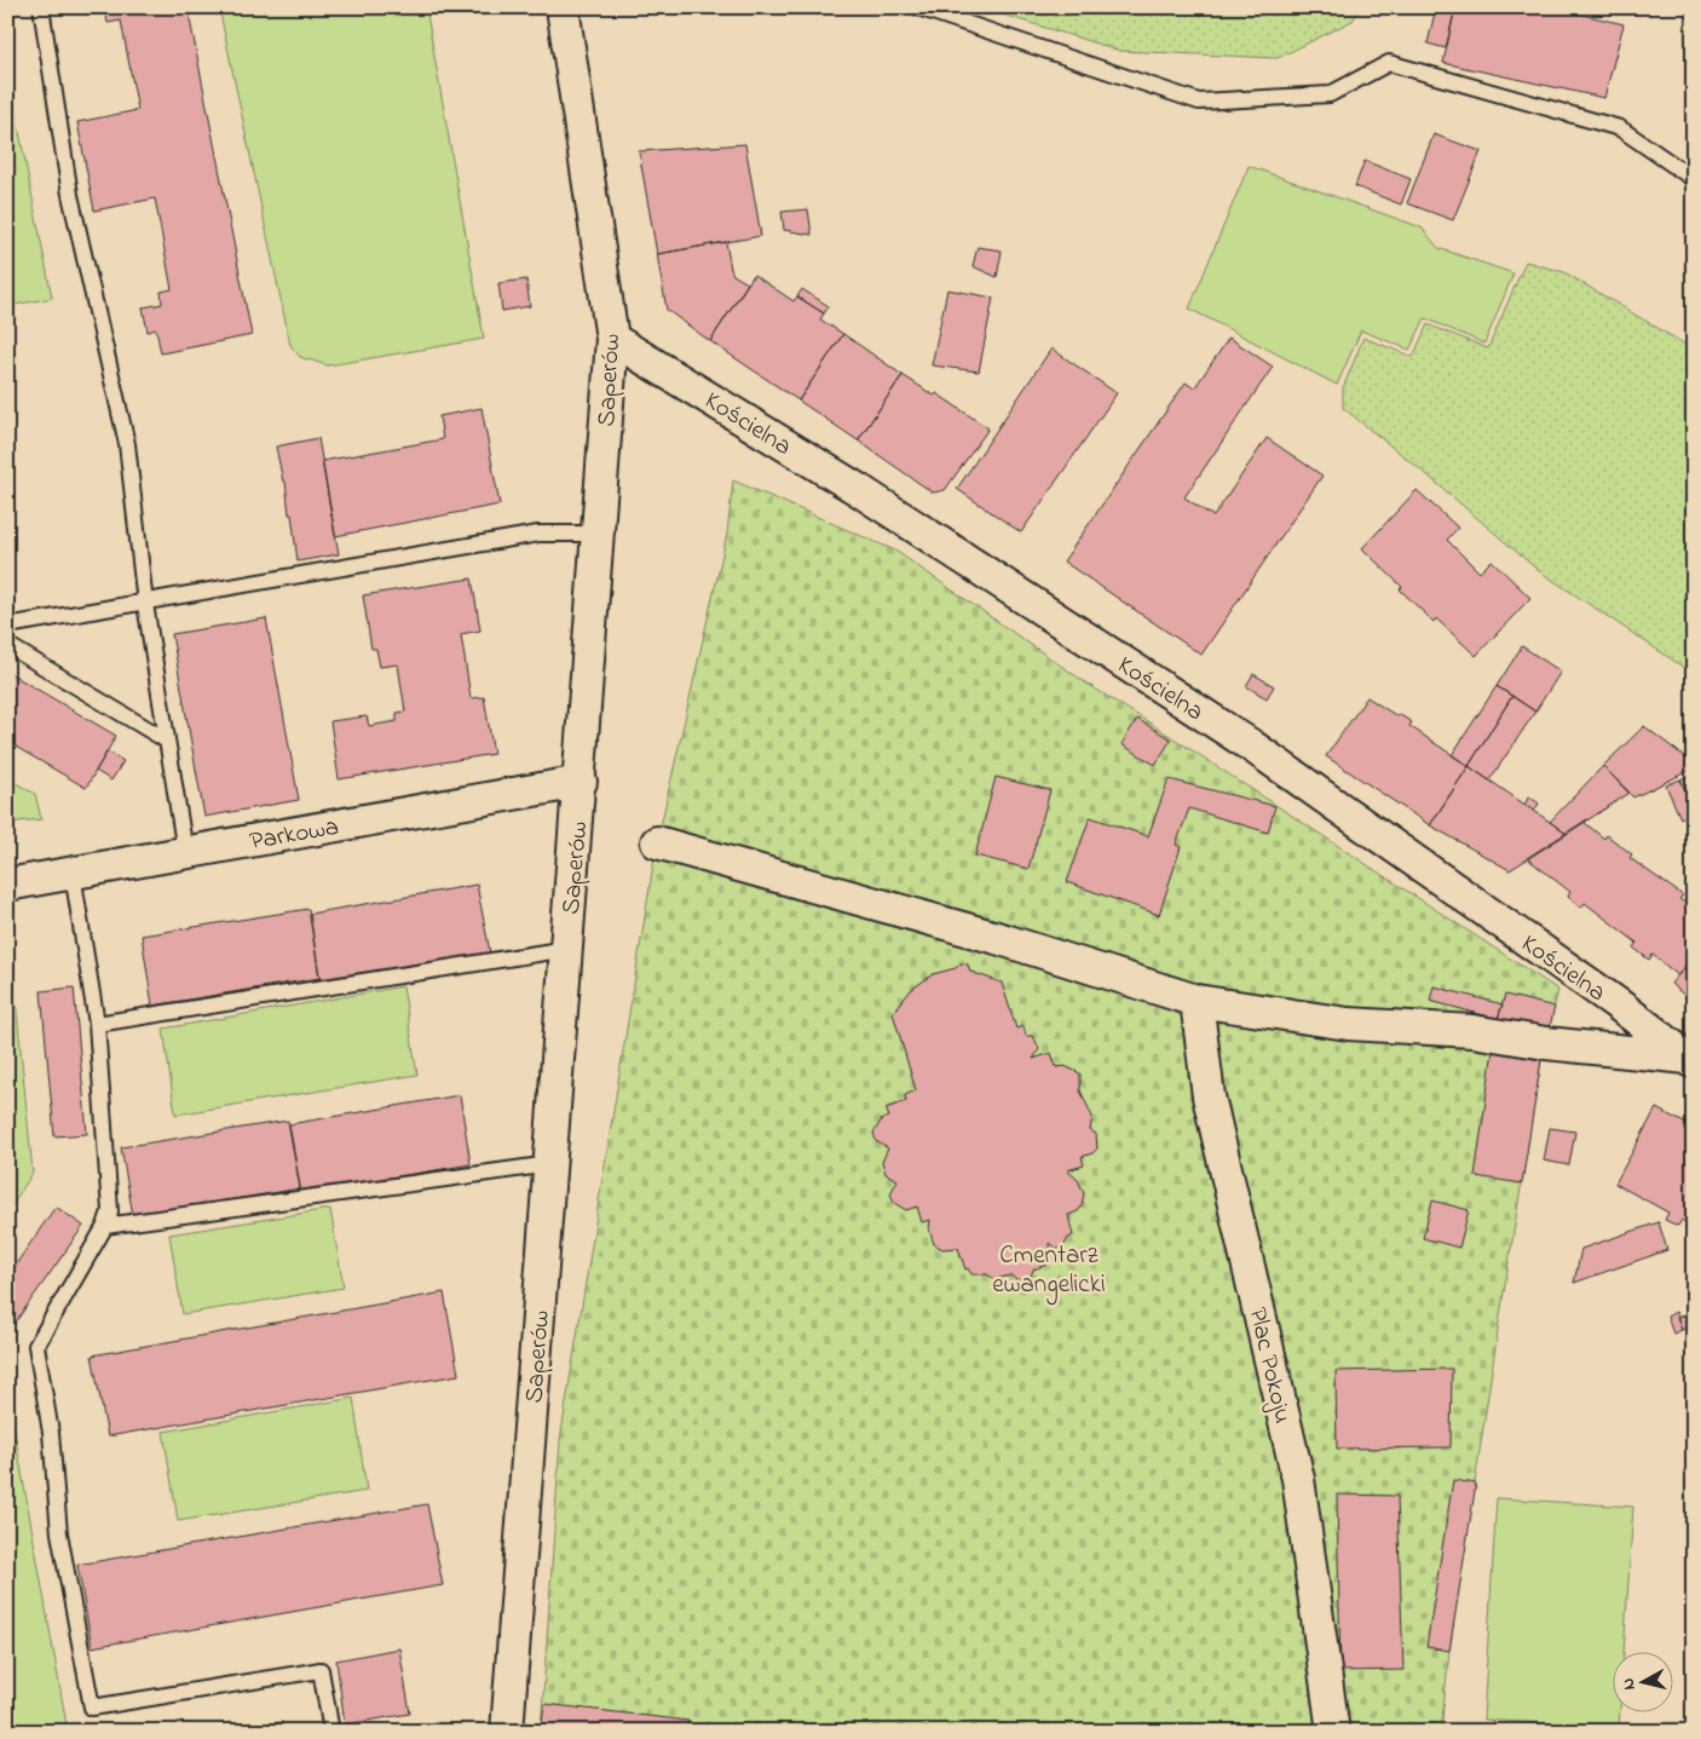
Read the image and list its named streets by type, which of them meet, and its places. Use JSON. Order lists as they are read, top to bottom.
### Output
{
  "streets": {
    "street": [
      "Saperów",
      "Kościelna",
      "Parkowa",
      "Plac Pokoju"
    ]
  },
  "crossings": [
    ["Saperów", "Kościelna"],
    ["Saperów", "Parkowa"]
  ],
  "parks": ["Cmentarz ewangelicki"],
  "north": "left"
}
